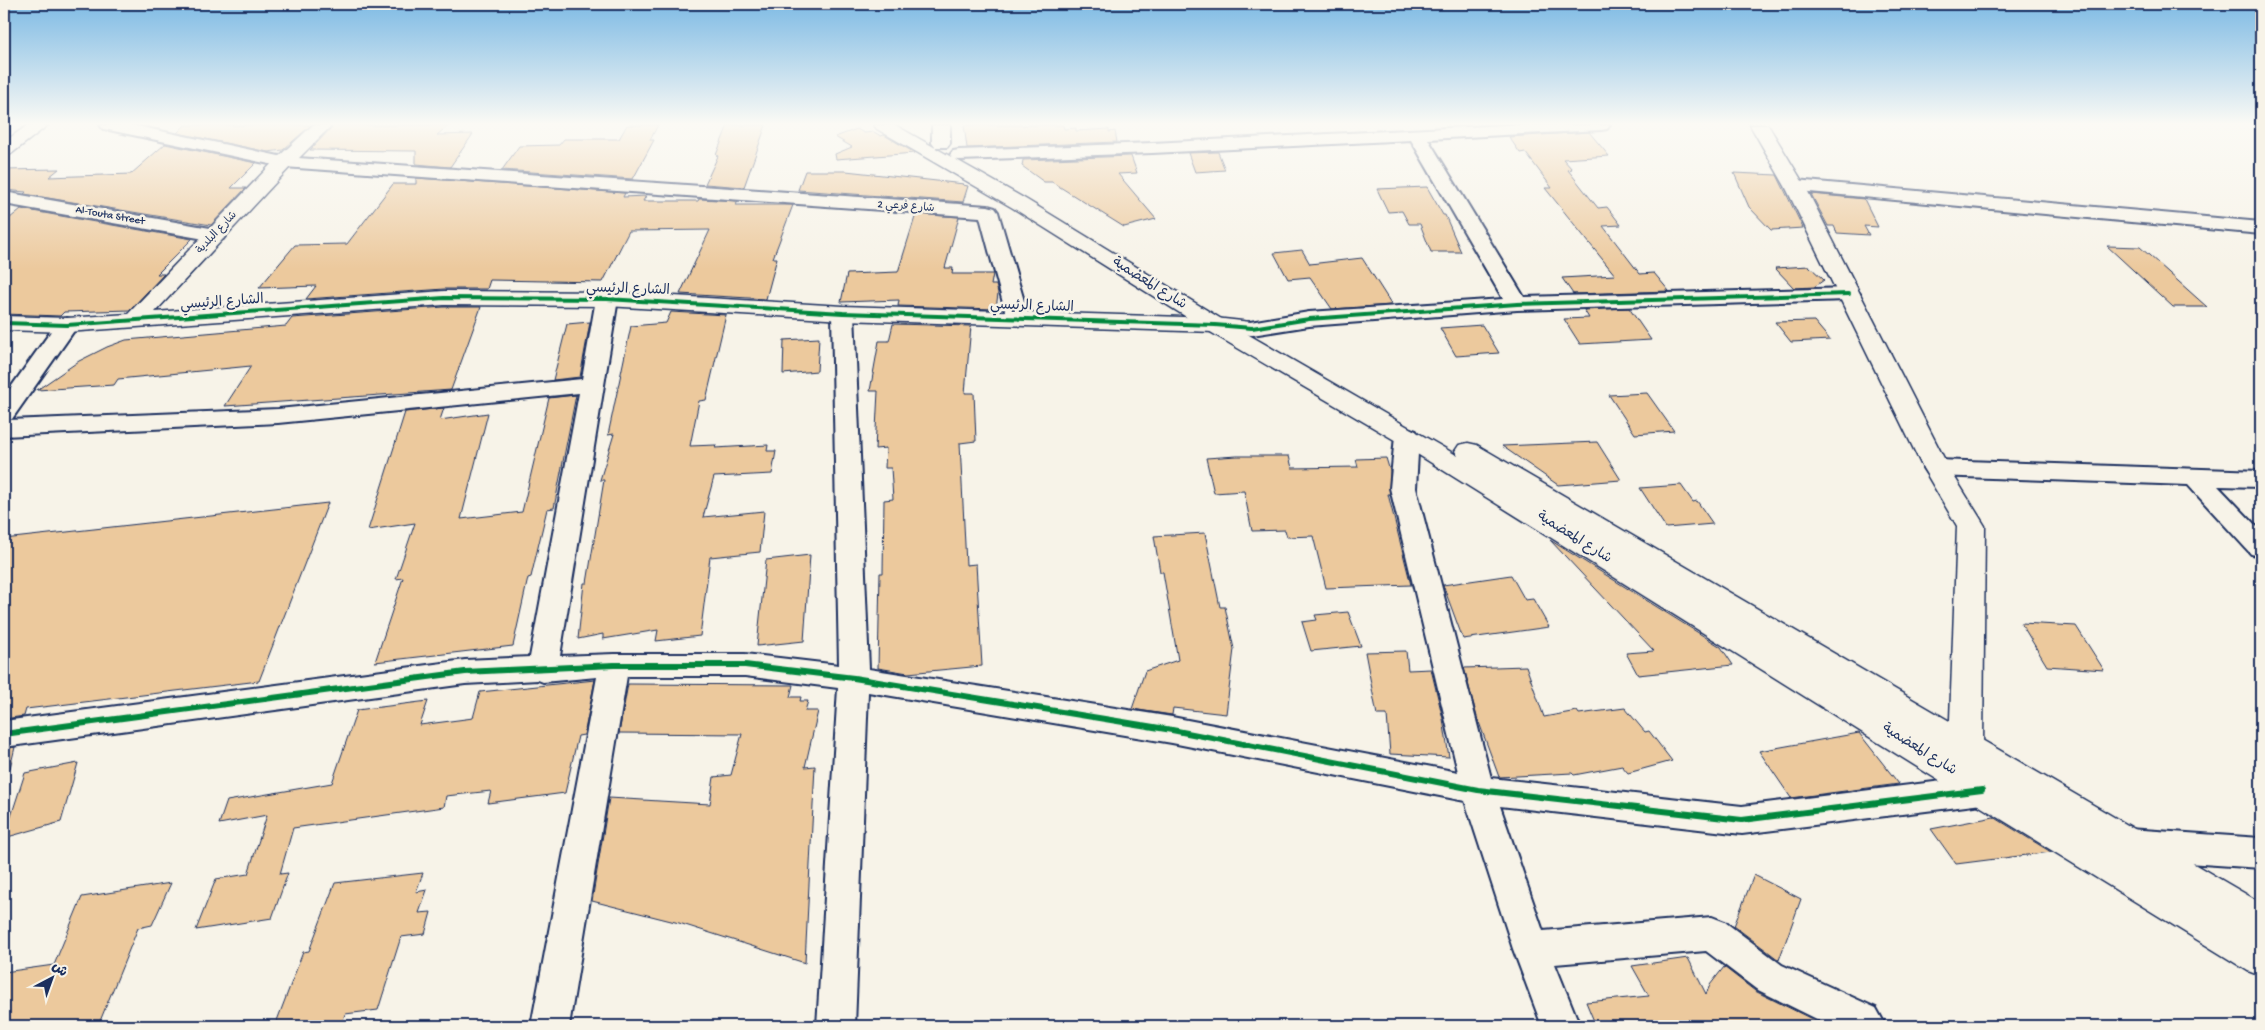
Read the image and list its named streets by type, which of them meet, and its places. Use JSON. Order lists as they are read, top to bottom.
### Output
{
  "streets": {
    "main road": ["شارع البلدية", "شارع المعضمية", "الشارع الرئيسي"],
    "street": ["شارع فرعي 2", "Al-Touta Street"]
  },
  "crossings": [
    ["شارع فرعي 2", "الشارع الرئيسي"],
    ["Al-Touta Street", "شارع البلدية"],
    ["شارع البلدية", "الشارع الرئيسي"],
    ["شارع المعضمية", "الشارع الرئيسي"]
  ],
  "north": "top right"
}
